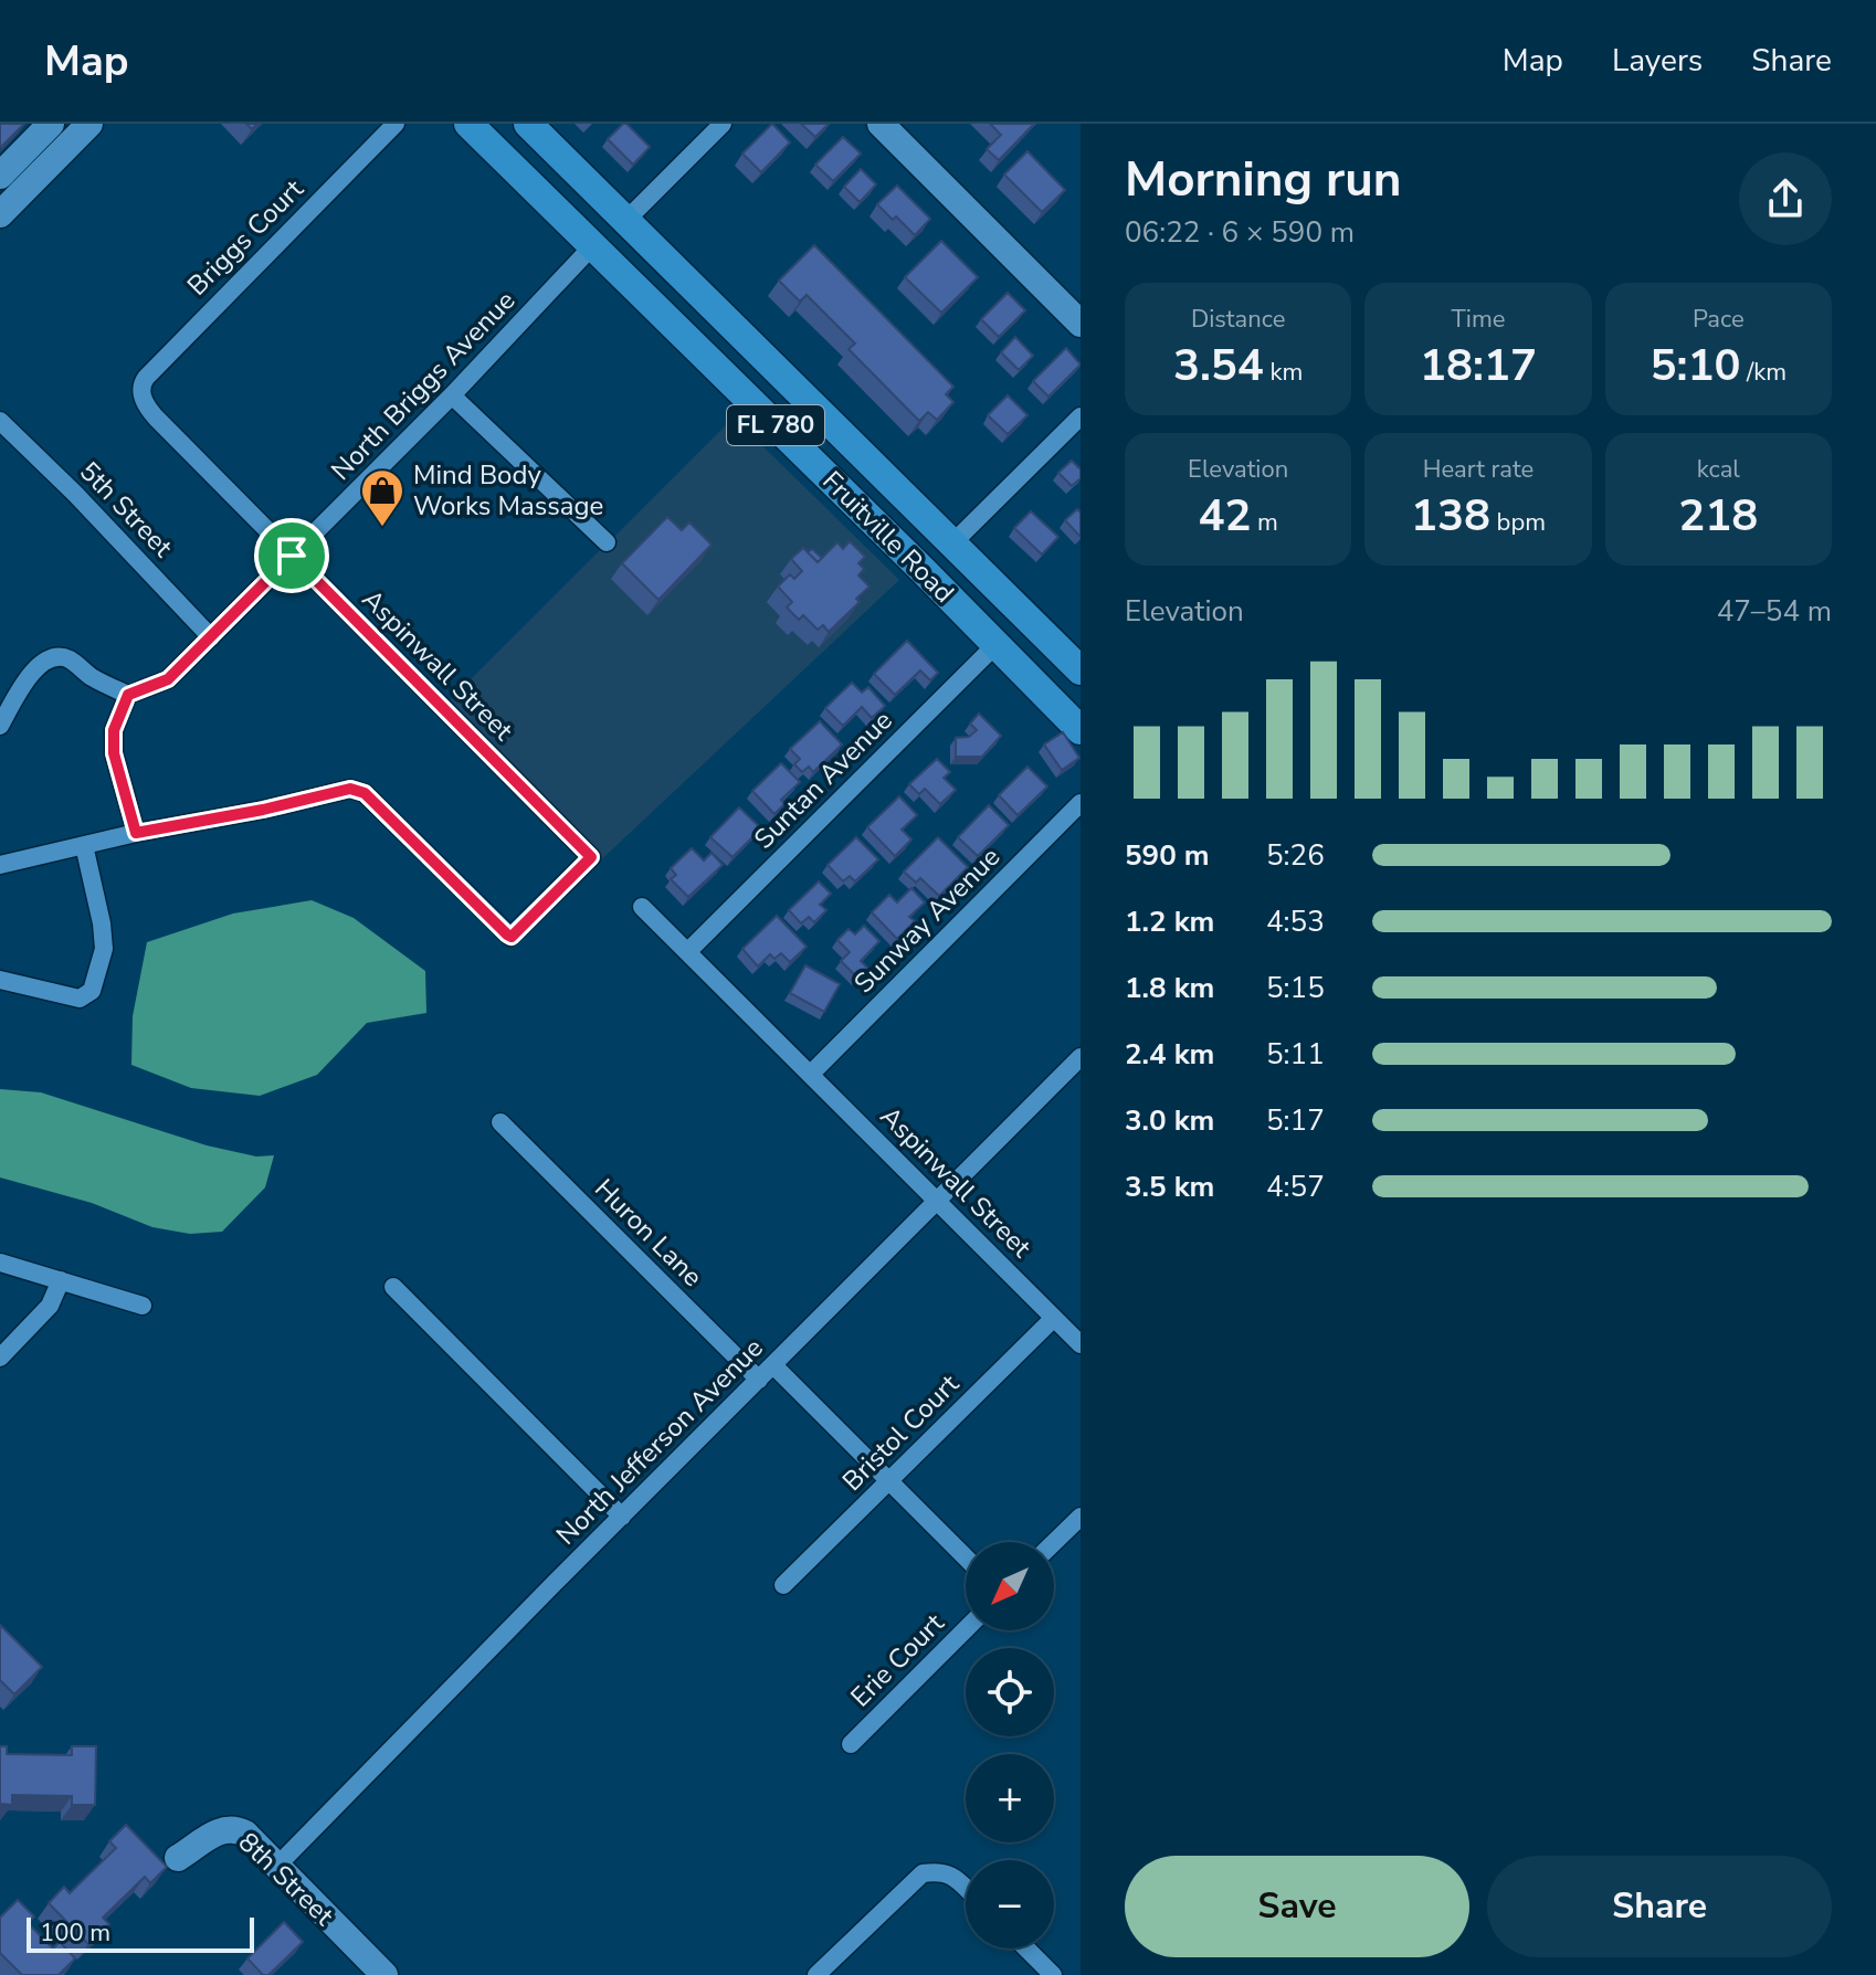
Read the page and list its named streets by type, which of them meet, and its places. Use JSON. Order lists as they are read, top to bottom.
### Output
{
  "streets": {
    "main road": ["FL 780", "Fruitville Road"],
    "street": [
      "Briggs Court",
      "North Briggs Avenue",
      "5th Street",
      "Aspinwall Street",
      "Suntan Avenue",
      "Sunway Avenue",
      "Huron Lane",
      "Bristol Court",
      "North Jefferson Avenue",
      "Erie Court",
      "8th Street"
    ]
  },
  "crossings": [
    ["Briggs Court", "Aspinwall Street"],
    ["North Briggs Avenue", "5th Street"],
    ["North Briggs Avenue", "Fruitville Road"],
    ["North Briggs Avenue", "Aspinwall Street"],
    ["Fruitville Road", "Suntan Avenue"],
    ["Aspinwall Street", "Suntan Avenue"],
    ["Aspinwall Street", "Sunway Avenue"],
    ["Aspinwall Street", "Bristol Court"],
    ["Aspinwall Street", "North Jefferson Avenue"],
    ["Huron Lane", "North Jefferson Avenue"],
    ["North Jefferson Avenue", "8th Street"]
  ],
  "places": {
    "shop": ["Mind Body Works Massage"]
  },
  "scale_bar": "100 m",
  "north": "bottom left",
  "page": {
    "header": "Map",
    "nav": ["Map", "Layers", "Share"],
    "heading": ["Morning run", "06:22 · 6 × 590 m"],
    "stats": [
      ["Distance", "3.54 km"],
      ["Time", "18:17"],
      ["Pace", "5:10 /km"],
      ["Elevation", "42 m"],
      ["Heart rate", "138 bpm"],
      ["kcal", "218"]
    ],
    "chart": ["Elevation", "47–54 m"],
    "list": [
      {
        "name": "590 m",
        "note": "5:26"
      },
      {
        "name": "1.2 km",
        "note": "4:53"
      },
      {
        "name": "1.8 km",
        "note": "5:15"
      },
      {
        "name": "2.4 km",
        "note": "5:11"
      },
      {
        "name": "3.0 km",
        "note": "5:17"
      },
      {
        "name": "3.5 km",
        "note": "4:57"
      }
    ],
    "map_buttons": ["+", "−"],
    "buttons": ["Save", "Share"],
    "scale": "100 m"
  }
}
